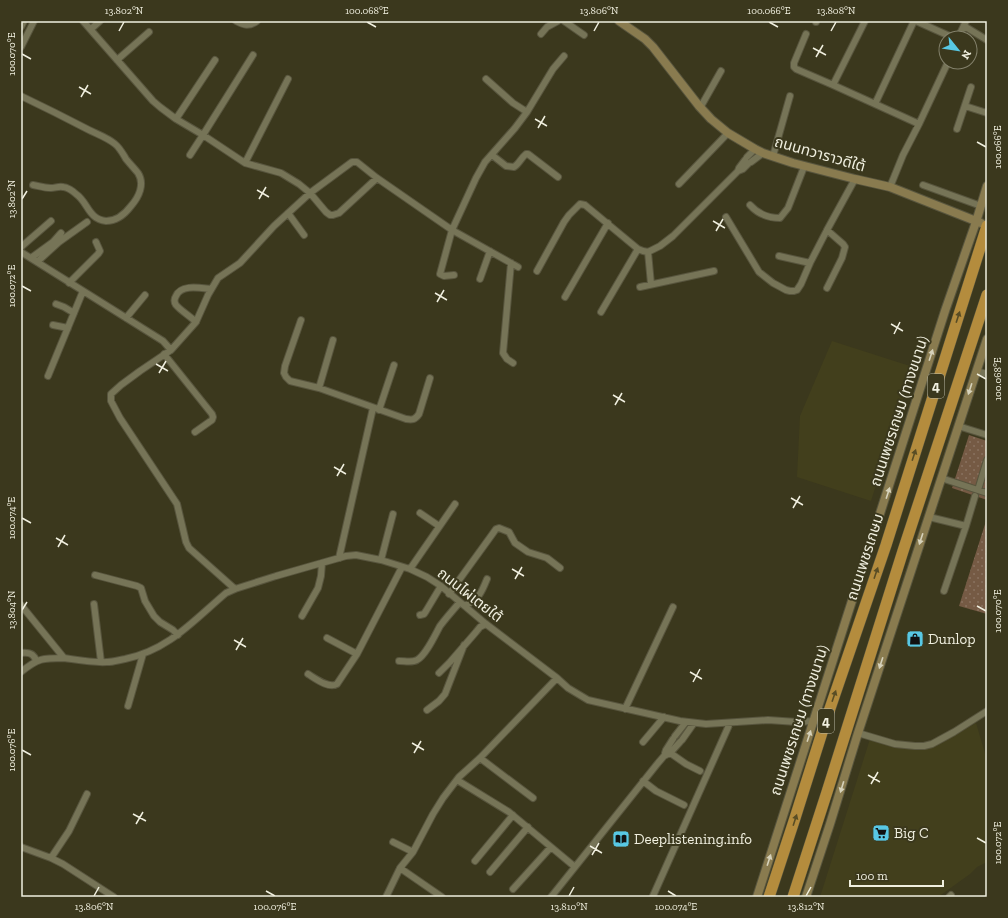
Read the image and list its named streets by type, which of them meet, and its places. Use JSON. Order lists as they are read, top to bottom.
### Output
{
  "streets": {
    "highway": ["4", "ถนนเพชรเกษม"],
    "main road": ["ถนนทวาราวดีใต้", "ถนนเพชรเกษม (ทางขนาน)"],
    "street": ["ถนนไผ่เตยใต้"]
  },
  "crossings": [
    ["ถนนทวาราวดีใต้", "ถนนเพชรเกษม (ทางขนาน)"],
    ["ถนนทวาราวดีใต้", "ถนนเพชรเกษม"],
    ["ถนนเพชรเกษม (ทางขนาน)", "ถนนไผ่เตยใต้"]
  ],
  "places": {
    "shop": ["Dunlop"],
    "supermarket": ["Big C"],
    "library": ["Deeplistening.info"]
  },
  "scale_bar": "100 m",
  "north": "bottom right",
  "coordinates": [
    "13.802°N",
    "100.068°E",
    "13.806°N",
    "100.066°E",
    "13.808°N",
    "100.070°E",
    "100.072°E",
    "100.074°E",
    "13.804°N",
    "100.076°E",
    "13.810°N",
    "13.812°N"
  ]
}
